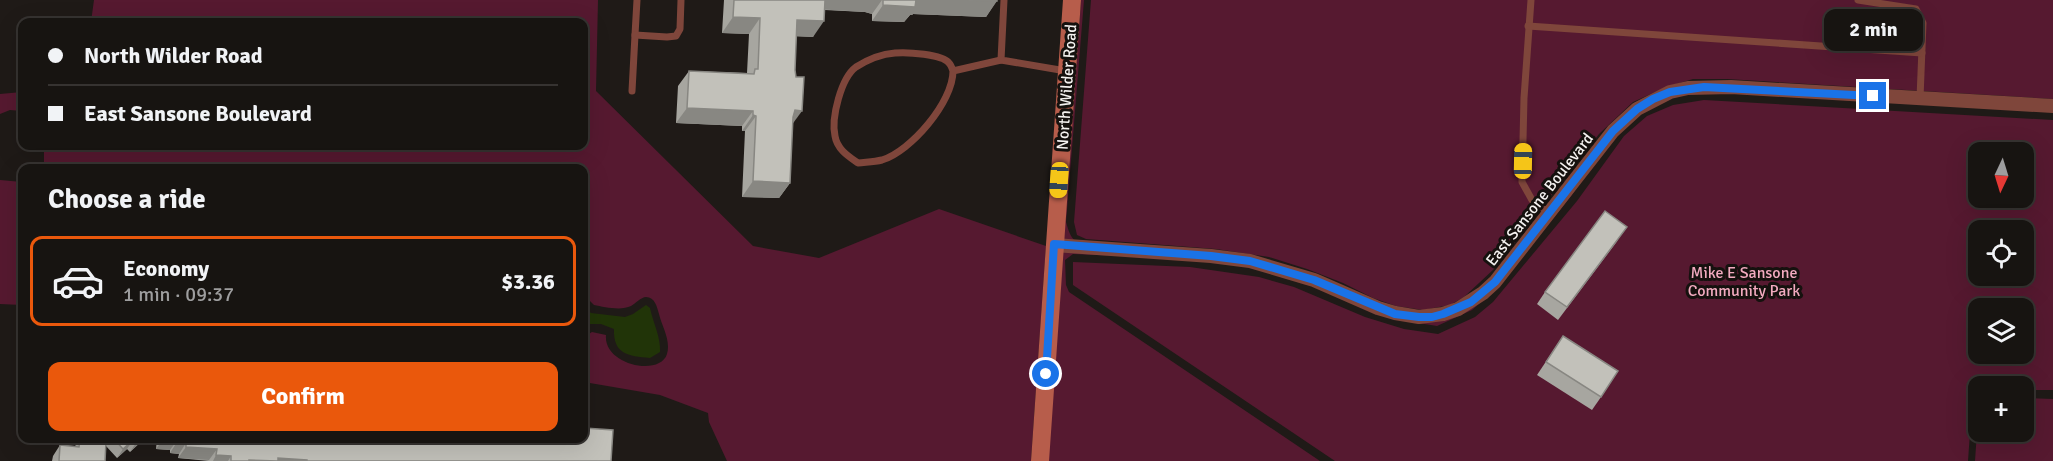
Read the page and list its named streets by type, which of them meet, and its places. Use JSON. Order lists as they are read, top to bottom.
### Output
{
  "streets": {
    "street": ["North Wilder Road", "East Sansone Boulevard"]
  },
  "crossings": [
    ["North Wilder Road", "East Sansone Boulevard"]
  ],
  "parks": ["Mike E Sansone Community Park"],
  "north": "bottom",
  "page": {
    "bubble": "2 min",
    "banner": ["North Wilder Road", "East Sansone Boulevard"],
    "map_buttons": "+",
    "heading": "Choose a ride",
    "list": [
      {
        "name": "Economy",
        "note": "1 min · 09:37",
        "value": "$3.36"
      }
    ],
    "buttons": "Confirm"
  }
}
